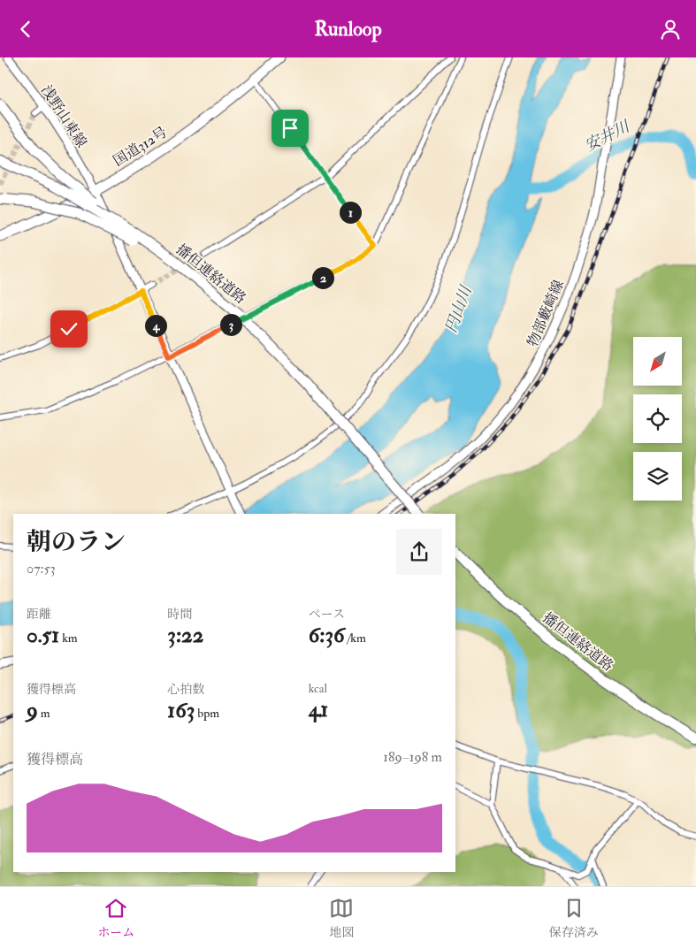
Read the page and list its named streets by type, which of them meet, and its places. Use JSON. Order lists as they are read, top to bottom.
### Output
{
  "streets": {
    "highway": ["国道312号", "播但連絡道路"],
    "main road": ["浅野山東線", "物部藪崎線"]
  },
  "crossings": [
    ["浅野山東線", "国道312号"]
  ],
  "water": ["安井川", "円山川"],
  "north": "bottom left",
  "page": {
    "header": "Runloop",
    "pins": [
      "1",
      "2",
      "3",
      "4"
    ],
    "heading": ["朝のラン", "07:53"],
    "stats": [
      ["距離", "0.51 km"],
      ["時間", "3:22"],
      ["ペース", "6:36 /km"],
      ["獲得標高", "9 m"],
      ["心拍数", "163 bpm"],
      ["kcal", "41"]
    ],
    "chart": ["獲得標高", "189–198 m"],
    "tabs": ["ホーム", "地図", "保存済み"]
  }
}
